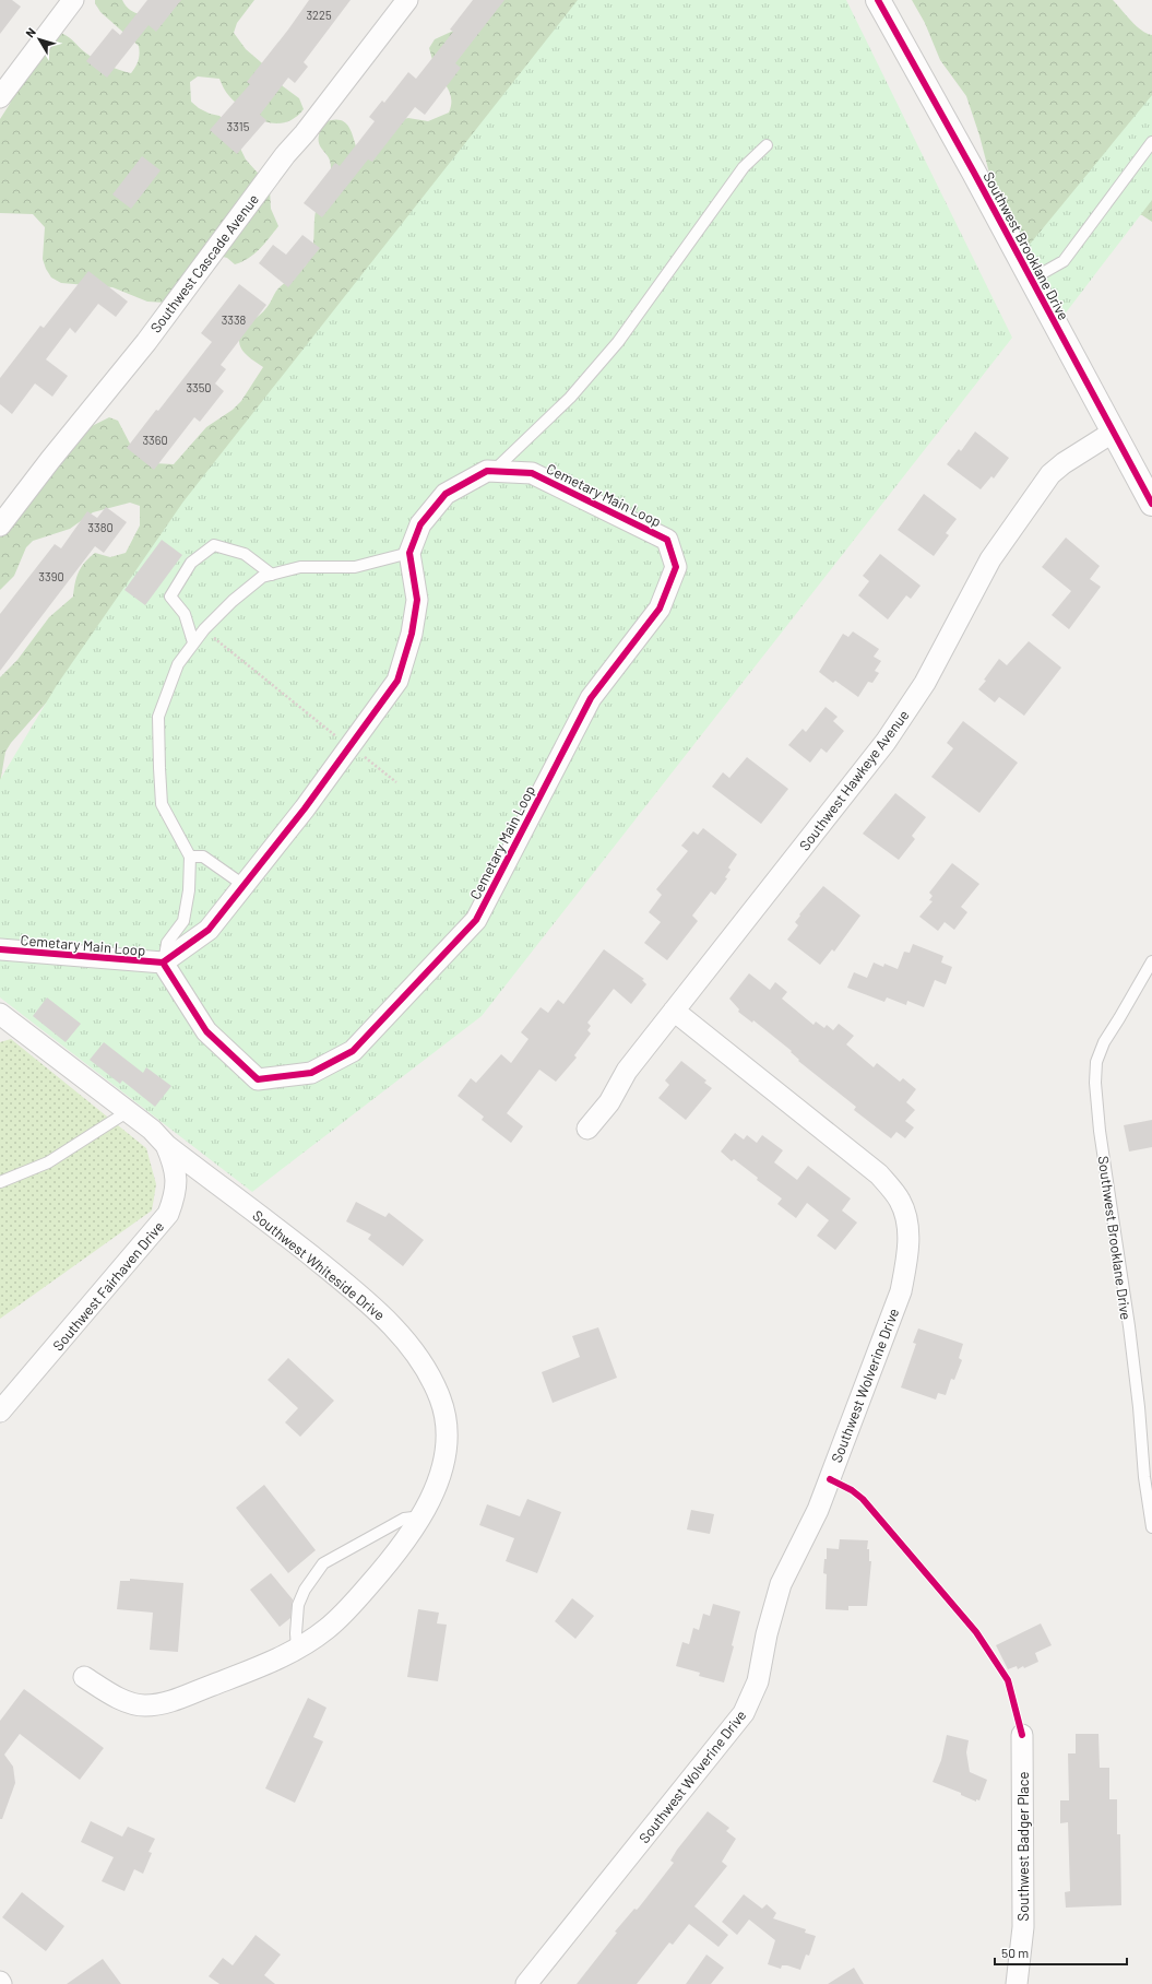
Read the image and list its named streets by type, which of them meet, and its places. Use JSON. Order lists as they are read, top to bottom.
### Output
{
  "streets": {
    "street": [
      "Southwest Brooklane Drive",
      "Southwest Cascade Avenue",
      "Cemetary Main Loop",
      "Southwest Hawkeye Avenue",
      "Southwest Whiteside Drive",
      "Southwest Fairhaven Drive",
      "Southwest Wolverine Drive",
      "Southwest Badger Place"
    ]
  },
  "crossings": [
    ["Southwest Brooklane Drive", "Southwest Hawkeye Avenue"],
    ["Southwest Hawkeye Avenue", "Southwest Wolverine Drive"],
    ["Southwest Whiteside Drive", "Southwest Fairhaven Drive"]
  ],
  "house_numbers": [
    "3225",
    "3315",
    "3338",
    "3350",
    "3360",
    "3380",
    "3390"
  ],
  "scale_bar": "50 m",
  "north": "top left"
}
